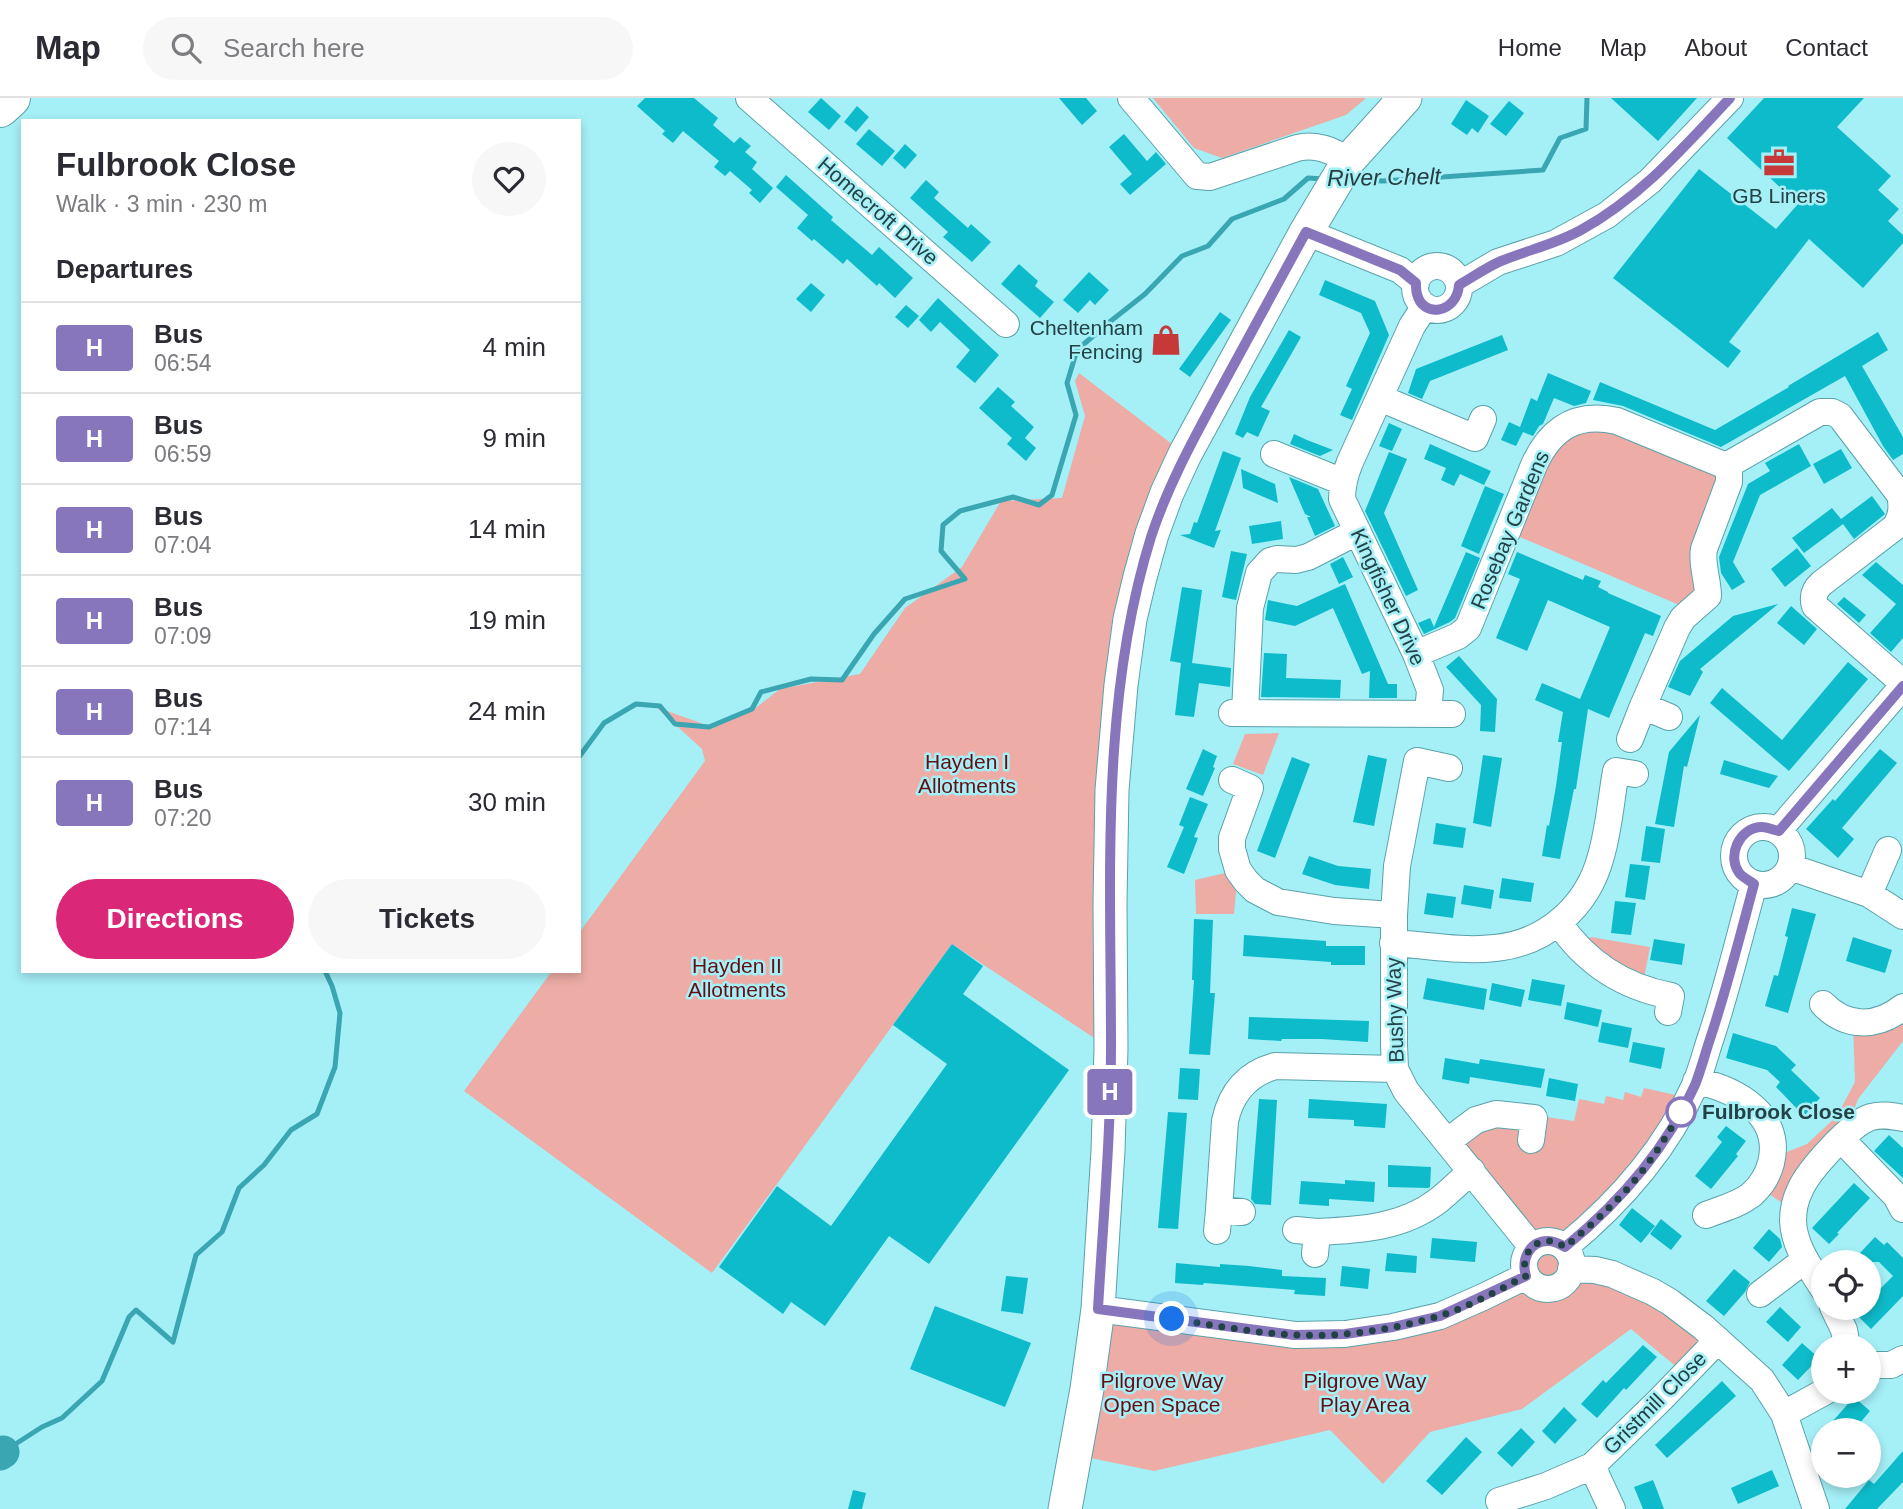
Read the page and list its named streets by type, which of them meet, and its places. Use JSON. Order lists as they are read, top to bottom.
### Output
{
  "streets": {
    "street": [
      "Homecroft Drive",
      "Rosebay Gardens",
      "Kingfisher Drive",
      "Bushy Way",
      "Gristmill Close"
    ]
  },
  "crossings": [
    ["Rosebay Gardens", "Kingfisher Drive"]
  ],
  "water": ["River Chelt"],
  "parks": [
    "Hayden I Allotments",
    "Hayden II Allotments",
    "Pilgrove Way Open Space",
    "Pilgrove Way Play Area"
  ],
  "places": {
    "office": ["GB Liners"],
    "shop": ["Cheltenham Fencing"],
    "other": ["Fulbrook Close"]
  },
  "lines": ["bus line H"],
  "page": {
    "header": "Map",
    "search": "Search here",
    "nav": [
      "Home",
      "Map",
      "About",
      "Contact"
    ],
    "on_map": "H",
    "heading": [
      ["Fulbrook Close", "Walk · 3 min · 230 m"],
      "Departures"
    ],
    "list": [
      {
        "mark": "H",
        "name": "Bus",
        "note": "06:54",
        "value": "4 min"
      },
      {
        "mark": "H",
        "name": "Bus",
        "note": "06:59",
        "value": "9 min"
      },
      {
        "mark": "H",
        "name": "Bus",
        "note": "07:04",
        "value": "14 min"
      },
      {
        "mark": "H",
        "name": "Bus",
        "note": "07:09",
        "value": "19 min"
      },
      {
        "mark": "H",
        "name": "Bus",
        "note": "07:14",
        "value": "24 min"
      },
      {
        "mark": "H",
        "name": "Bus",
        "note": "07:20",
        "value": "30 min"
      }
    ],
    "buttons": ["Directions", "Tickets"],
    "map_buttons": ["+", "−"]
  }
}
